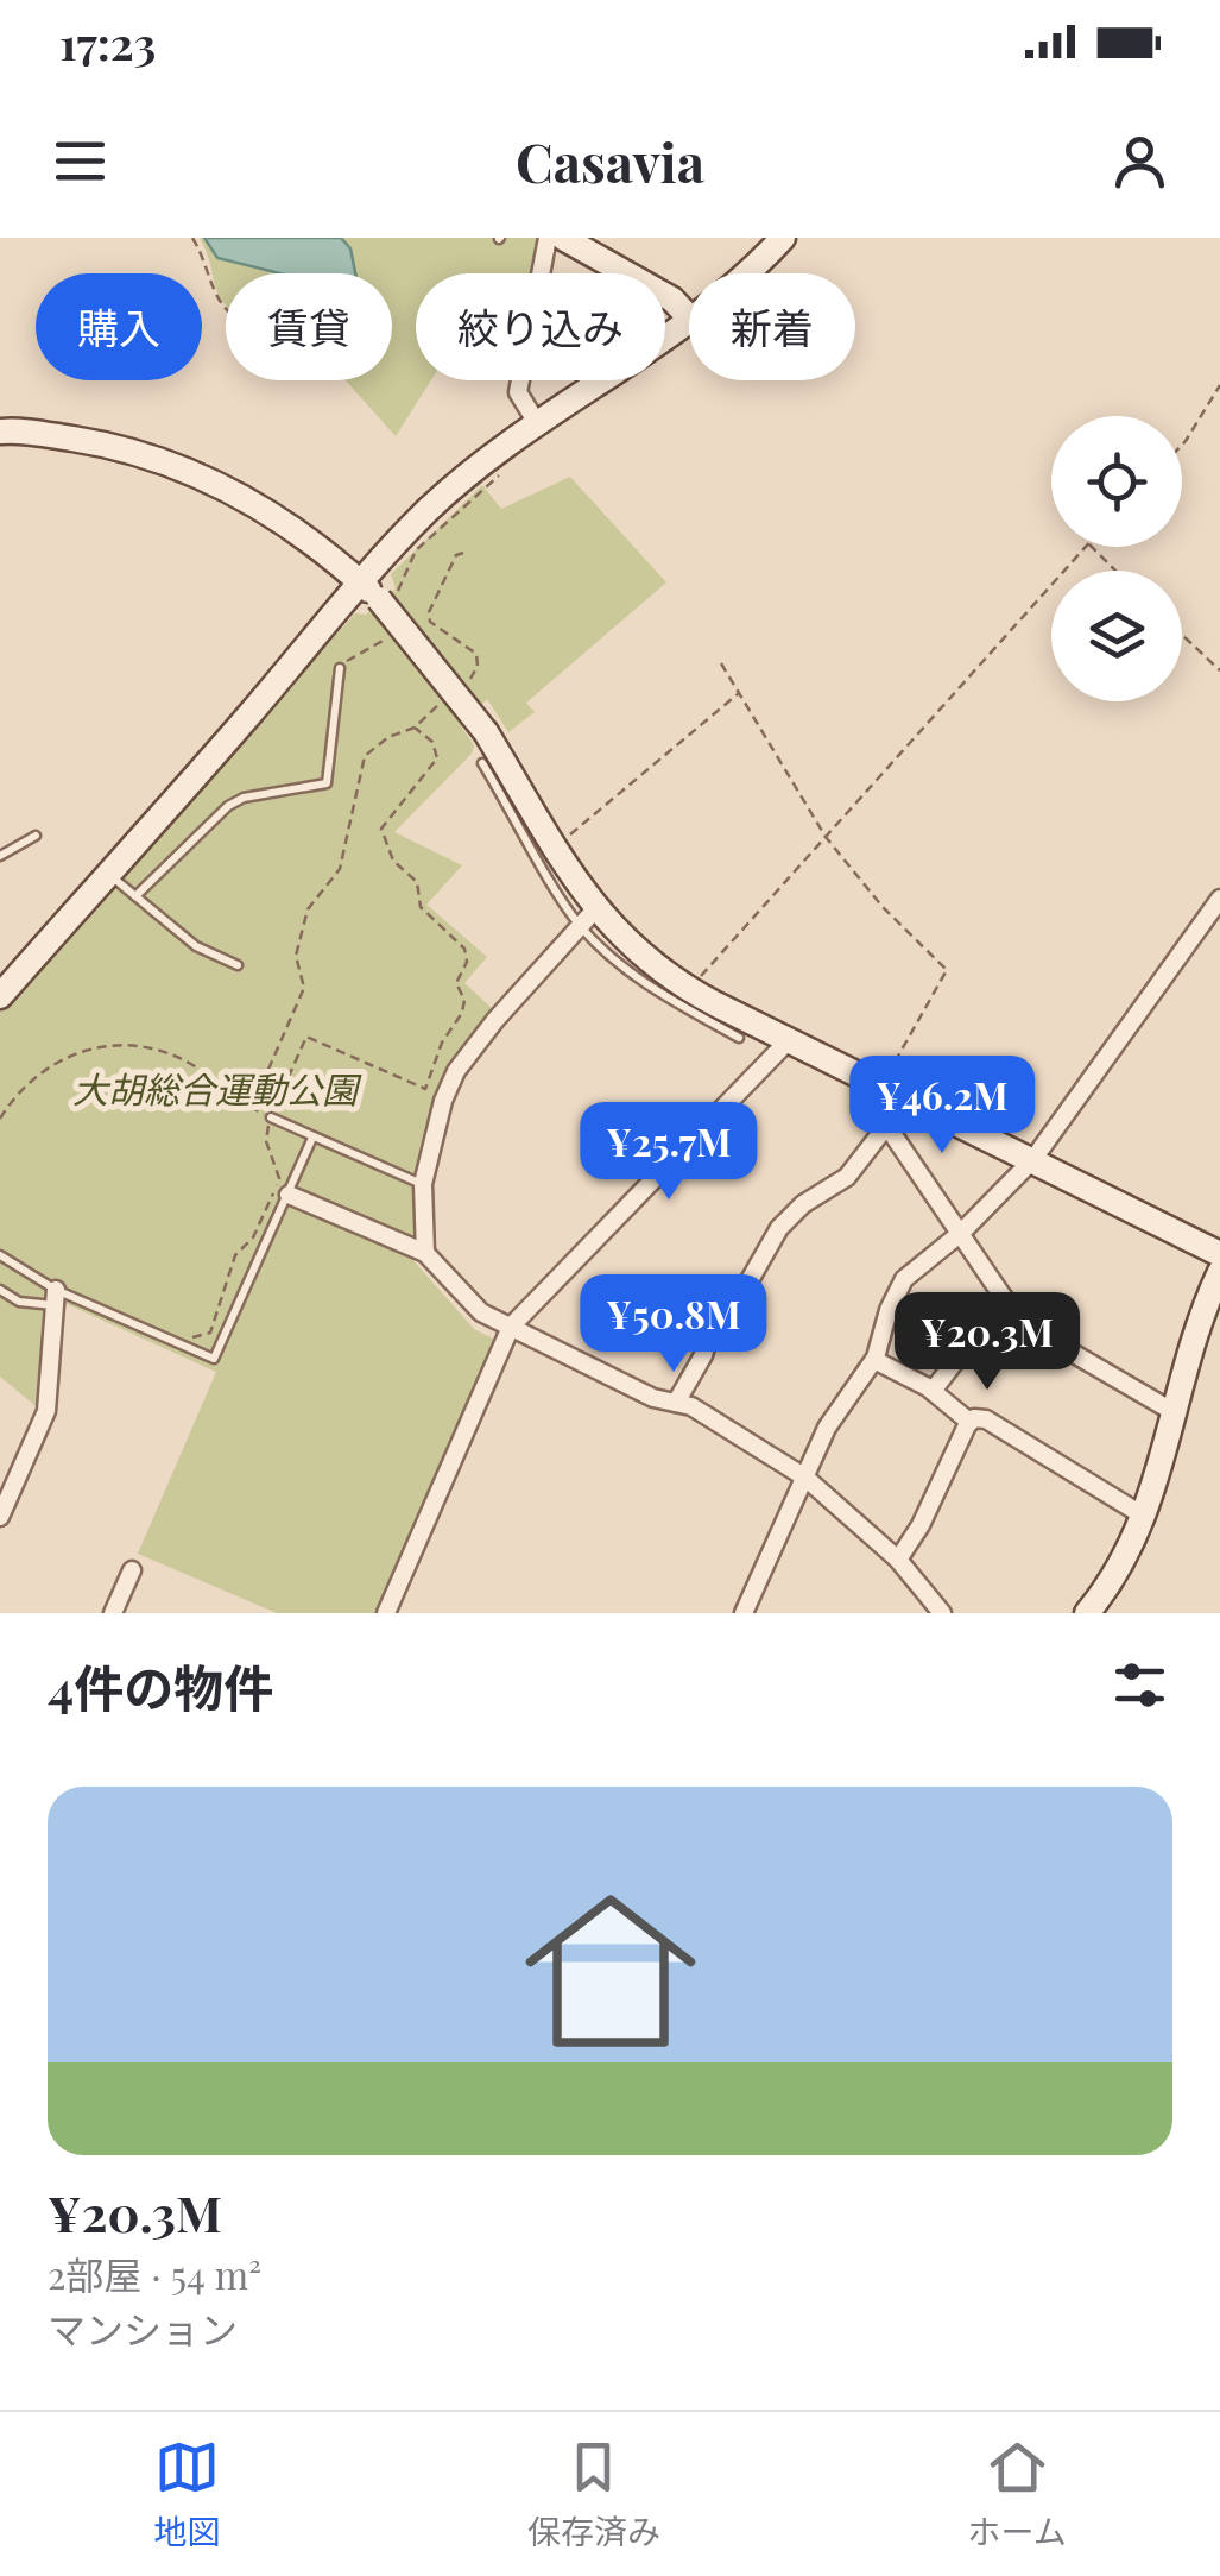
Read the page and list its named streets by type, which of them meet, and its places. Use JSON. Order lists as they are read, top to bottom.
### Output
{
  "parks": ["大胡総合運動公園"],
  "page": {
    "status": "17:23",
    "header": "Casavia",
    "chip": [
      "購入",
      "賃貸",
      "絞り込み",
      "新着"
    ],
    "price": [
      "¥46.2M",
      "¥25.7M",
      "¥50.8M",
      "¥20.3M"
    ],
    "heading": "4件の物件",
    "list": [
      {
        "name": "¥20.3M",
        "note": "2部屋 · 54 m² · マンション"
      }
    ],
    "tabs": ["地図", "保存済み", "ホーム"]
  }
}
